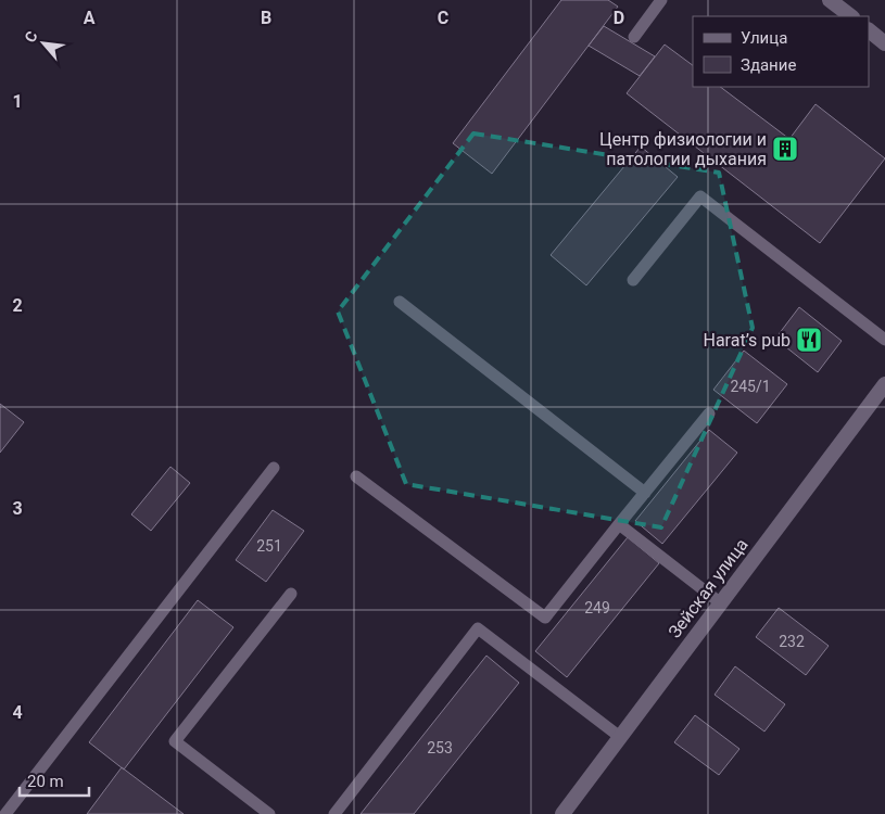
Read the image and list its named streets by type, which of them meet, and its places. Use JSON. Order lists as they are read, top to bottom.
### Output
{
  "streets": {
    "street": ["Зейская улица"]
  },
  "places": {
    "building": ["Центр физиологии и патологии дыхания"],
    "restaurant": ["Harat’s pub"]
  },
  "house_numbers": [
    "245/1",
    "251",
    "249",
    "232",
    "253"
  ],
  "legend": ["Улица", "Здание"],
  "scale_bar": "20 m",
  "north": "top left",
  "grid": {
    "columns": [
      "A",
      "B",
      "C",
      "D"
    ],
    "rows": [
      "1",
      "2",
      "3",
      "4"
    ]
  }
}
